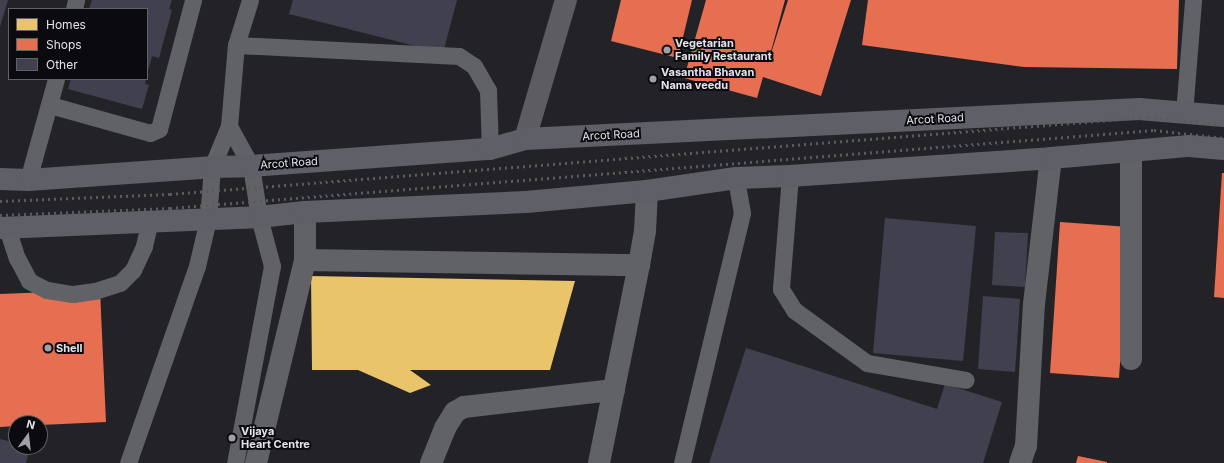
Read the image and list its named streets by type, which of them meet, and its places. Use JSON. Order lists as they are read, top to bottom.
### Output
{
  "streets": {
    "main road": ["Arcot Road"]
  },
  "places": [
    "Vegetarian Family Restaurant",
    "Vasantha Bhavan Nama veedu",
    "Shell",
    "Vijaya Heart Centre"
  ],
  "legend": ["Homes", "Shops", "Other"],
  "north": "top"
}
